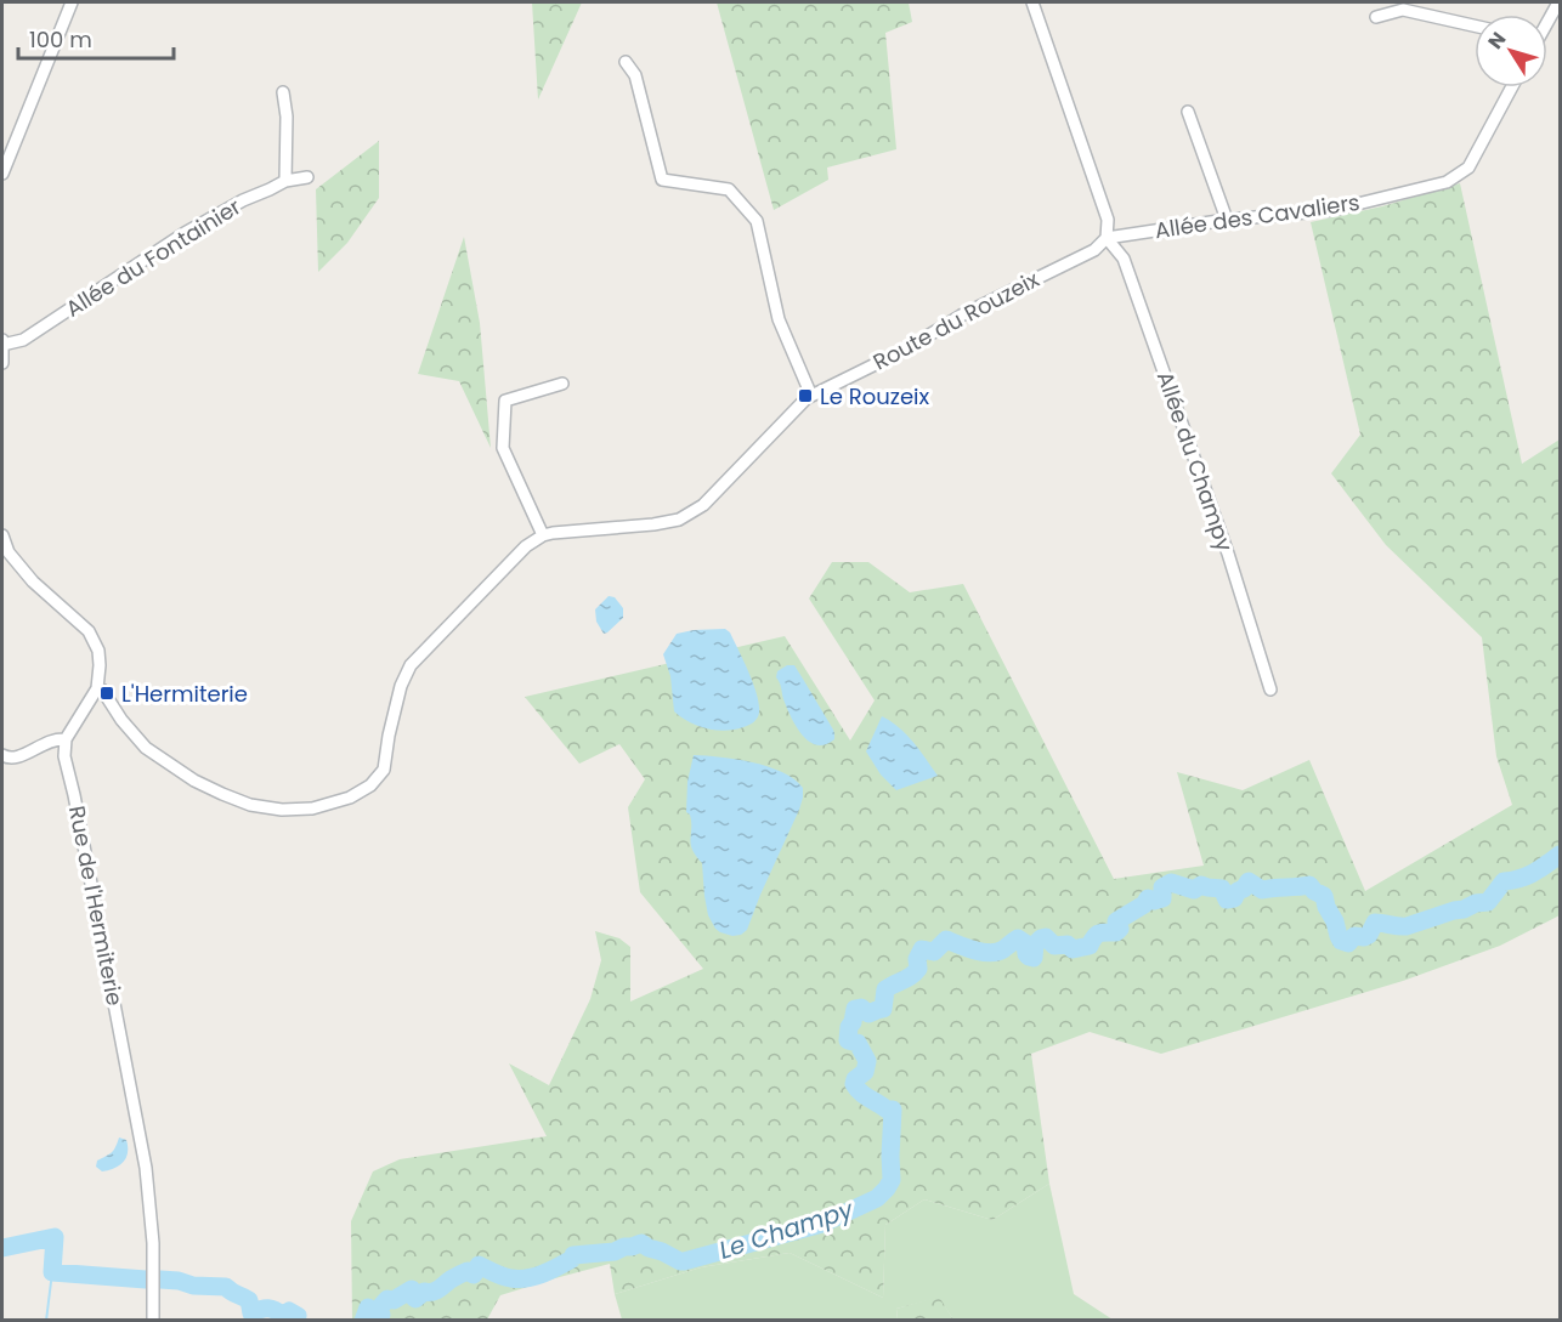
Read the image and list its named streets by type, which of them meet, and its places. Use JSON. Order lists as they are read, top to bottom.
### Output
{
  "streets": {
    "street": [
      "Allée des Cavaliers",
      "Allée du Fontainier",
      "Route du Rouzeix",
      "Allée du Champy",
      "Rue de l'Hermiterie"
    ]
  },
  "crossings": [
    ["Allée des Cavaliers", "Route du Rouzeix"],
    ["Allée des Cavaliers", "Allée du Champy"],
    ["Route du Rouzeix", "Allée du Champy"]
  ],
  "water": ["Le Champy"],
  "places": {
    "transit": ["Le Rouzeix", "L'Hermiterie"]
  },
  "scale_bar": "100 m",
  "north": "top left"
}
